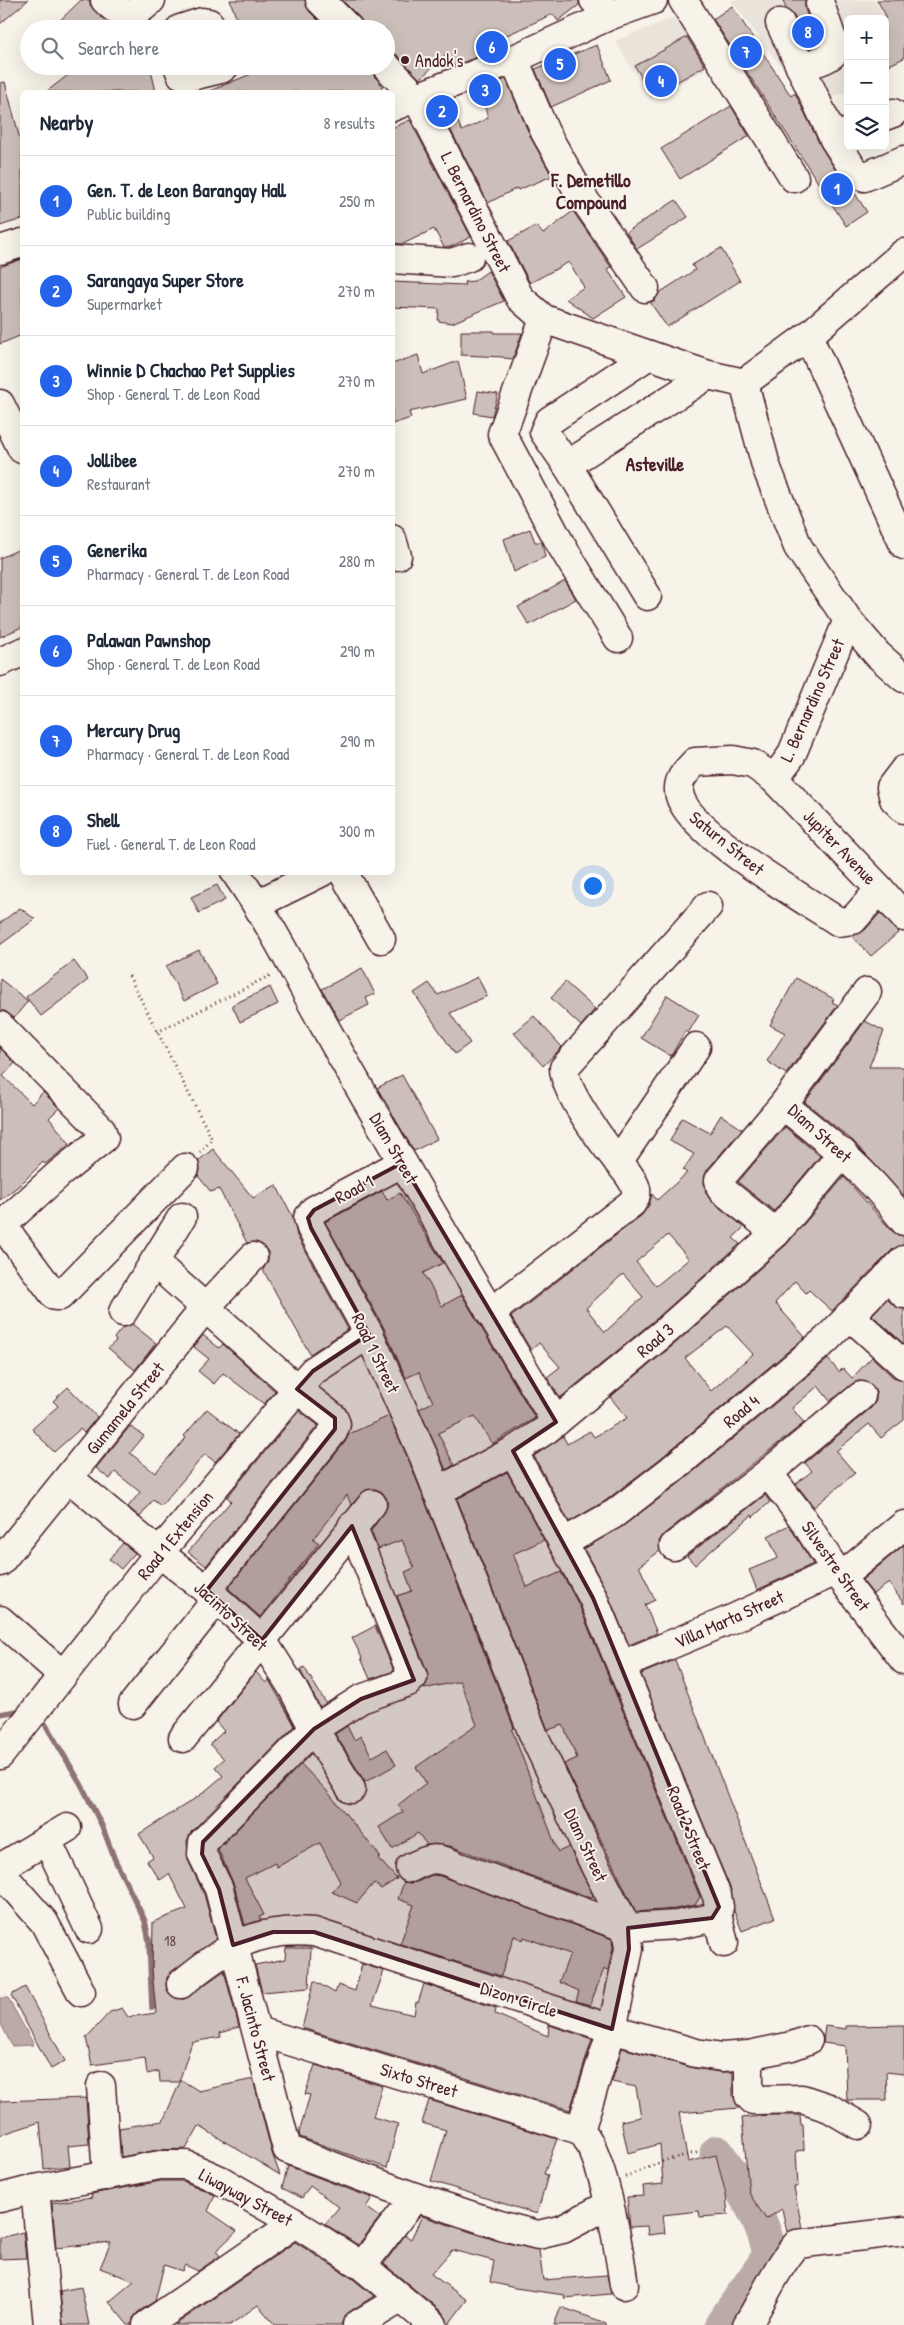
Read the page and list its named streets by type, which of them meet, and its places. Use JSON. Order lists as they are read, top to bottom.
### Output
{
  "streets": {
    "street": [
      "L. Bernardino Street",
      "Saturn Street",
      "Jupiter Avenue",
      "Diam Street",
      "Road 1",
      "Road 3",
      "Road 1 Street",
      "Gumamela Street",
      "Road 4",
      "Road 1 Extension",
      "Silvestre Street",
      "Jacinto Street",
      "Villa Marta Street",
      "Road 2 Street",
      "Dizon Circle",
      "F. Jacinto Street",
      "Sixto Street",
      "Liwayway Street"
    ]
  },
  "crossings": [
    ["L. Bernardino Street", "Saturn Street"],
    ["L. Bernardino Street", "Jupiter Avenue"],
    ["Saturn Street", "Jupiter Avenue"],
    ["Diam Street", "Road 1"],
    ["Diam Street", "Road 3"],
    ["Diam Street", "Road 1 Street"],
    ["Diam Street", "Dizon Circle"],
    ["Diam Street", "Sixto Street"],
    ["Road 1", "Road 1 Street"],
    ["Road 3", "Road 1 Street"],
    ["Road 3", "Road 2 Street"],
    ["Road 1 Street", "Road 1 Extension"],
    ["Gumamela Street", "Jacinto Street"],
    ["Road 4", "Road 2 Street"],
    ["Road 1 Extension", "Jacinto Street"],
    ["Silvestre Street", "Villa Marta Street"],
    ["Jacinto Street", "F. Jacinto Street"],
    ["Villa Marta Street", "Road 2 Street"],
    ["Dizon Circle", "F. Jacinto Street"],
    ["F. Jacinto Street", "Sixto Street"]
  ],
  "districts": ["F. Demetillo Compound", "Asteville"],
  "places": ["Andok's"],
  "house_numbers": ["18"],
  "page": {
    "pins": [
      "8",
      "6",
      "7",
      "5",
      "4",
      "3",
      "2",
      "1"
    ],
    "map_buttons": ["+", "−"],
    "search": "Search here",
    "heading": ["Nearby", "8 results"],
    "list": [
      {
        "mark": "1",
        "name": "Gen. T. de Leon Barangay Hall",
        "note": "Public building",
        "value": "250 m"
      },
      {
        "mark": "2",
        "name": "Sarangaya Super Store",
        "note": "Supermarket",
        "value": "270 m"
      },
      {
        "mark": "3",
        "name": "Winnie D Chachao Pet Supplies",
        "note": "Shop · General T. de Leon Road",
        "value": "270 m"
      },
      {
        "mark": "4",
        "name": "Jollibee",
        "note": "Restaurant",
        "value": "270 m"
      },
      {
        "mark": "5",
        "name": "Generika",
        "note": "Pharmacy · General T. de Leon Road",
        "value": "280 m"
      },
      {
        "mark": "6",
        "name": "Palawan Pawnshop",
        "note": "Shop · General T. de Leon Road",
        "value": "290 m"
      },
      {
        "mark": "7",
        "name": "Mercury Drug",
        "note": "Pharmacy · General T. de Leon Road",
        "value": "290 m"
      },
      {
        "mark": "8",
        "name": "Shell",
        "note": "Fuel · General T. de Leon Road",
        "value": "300 m"
      }
    ]
  }
}
